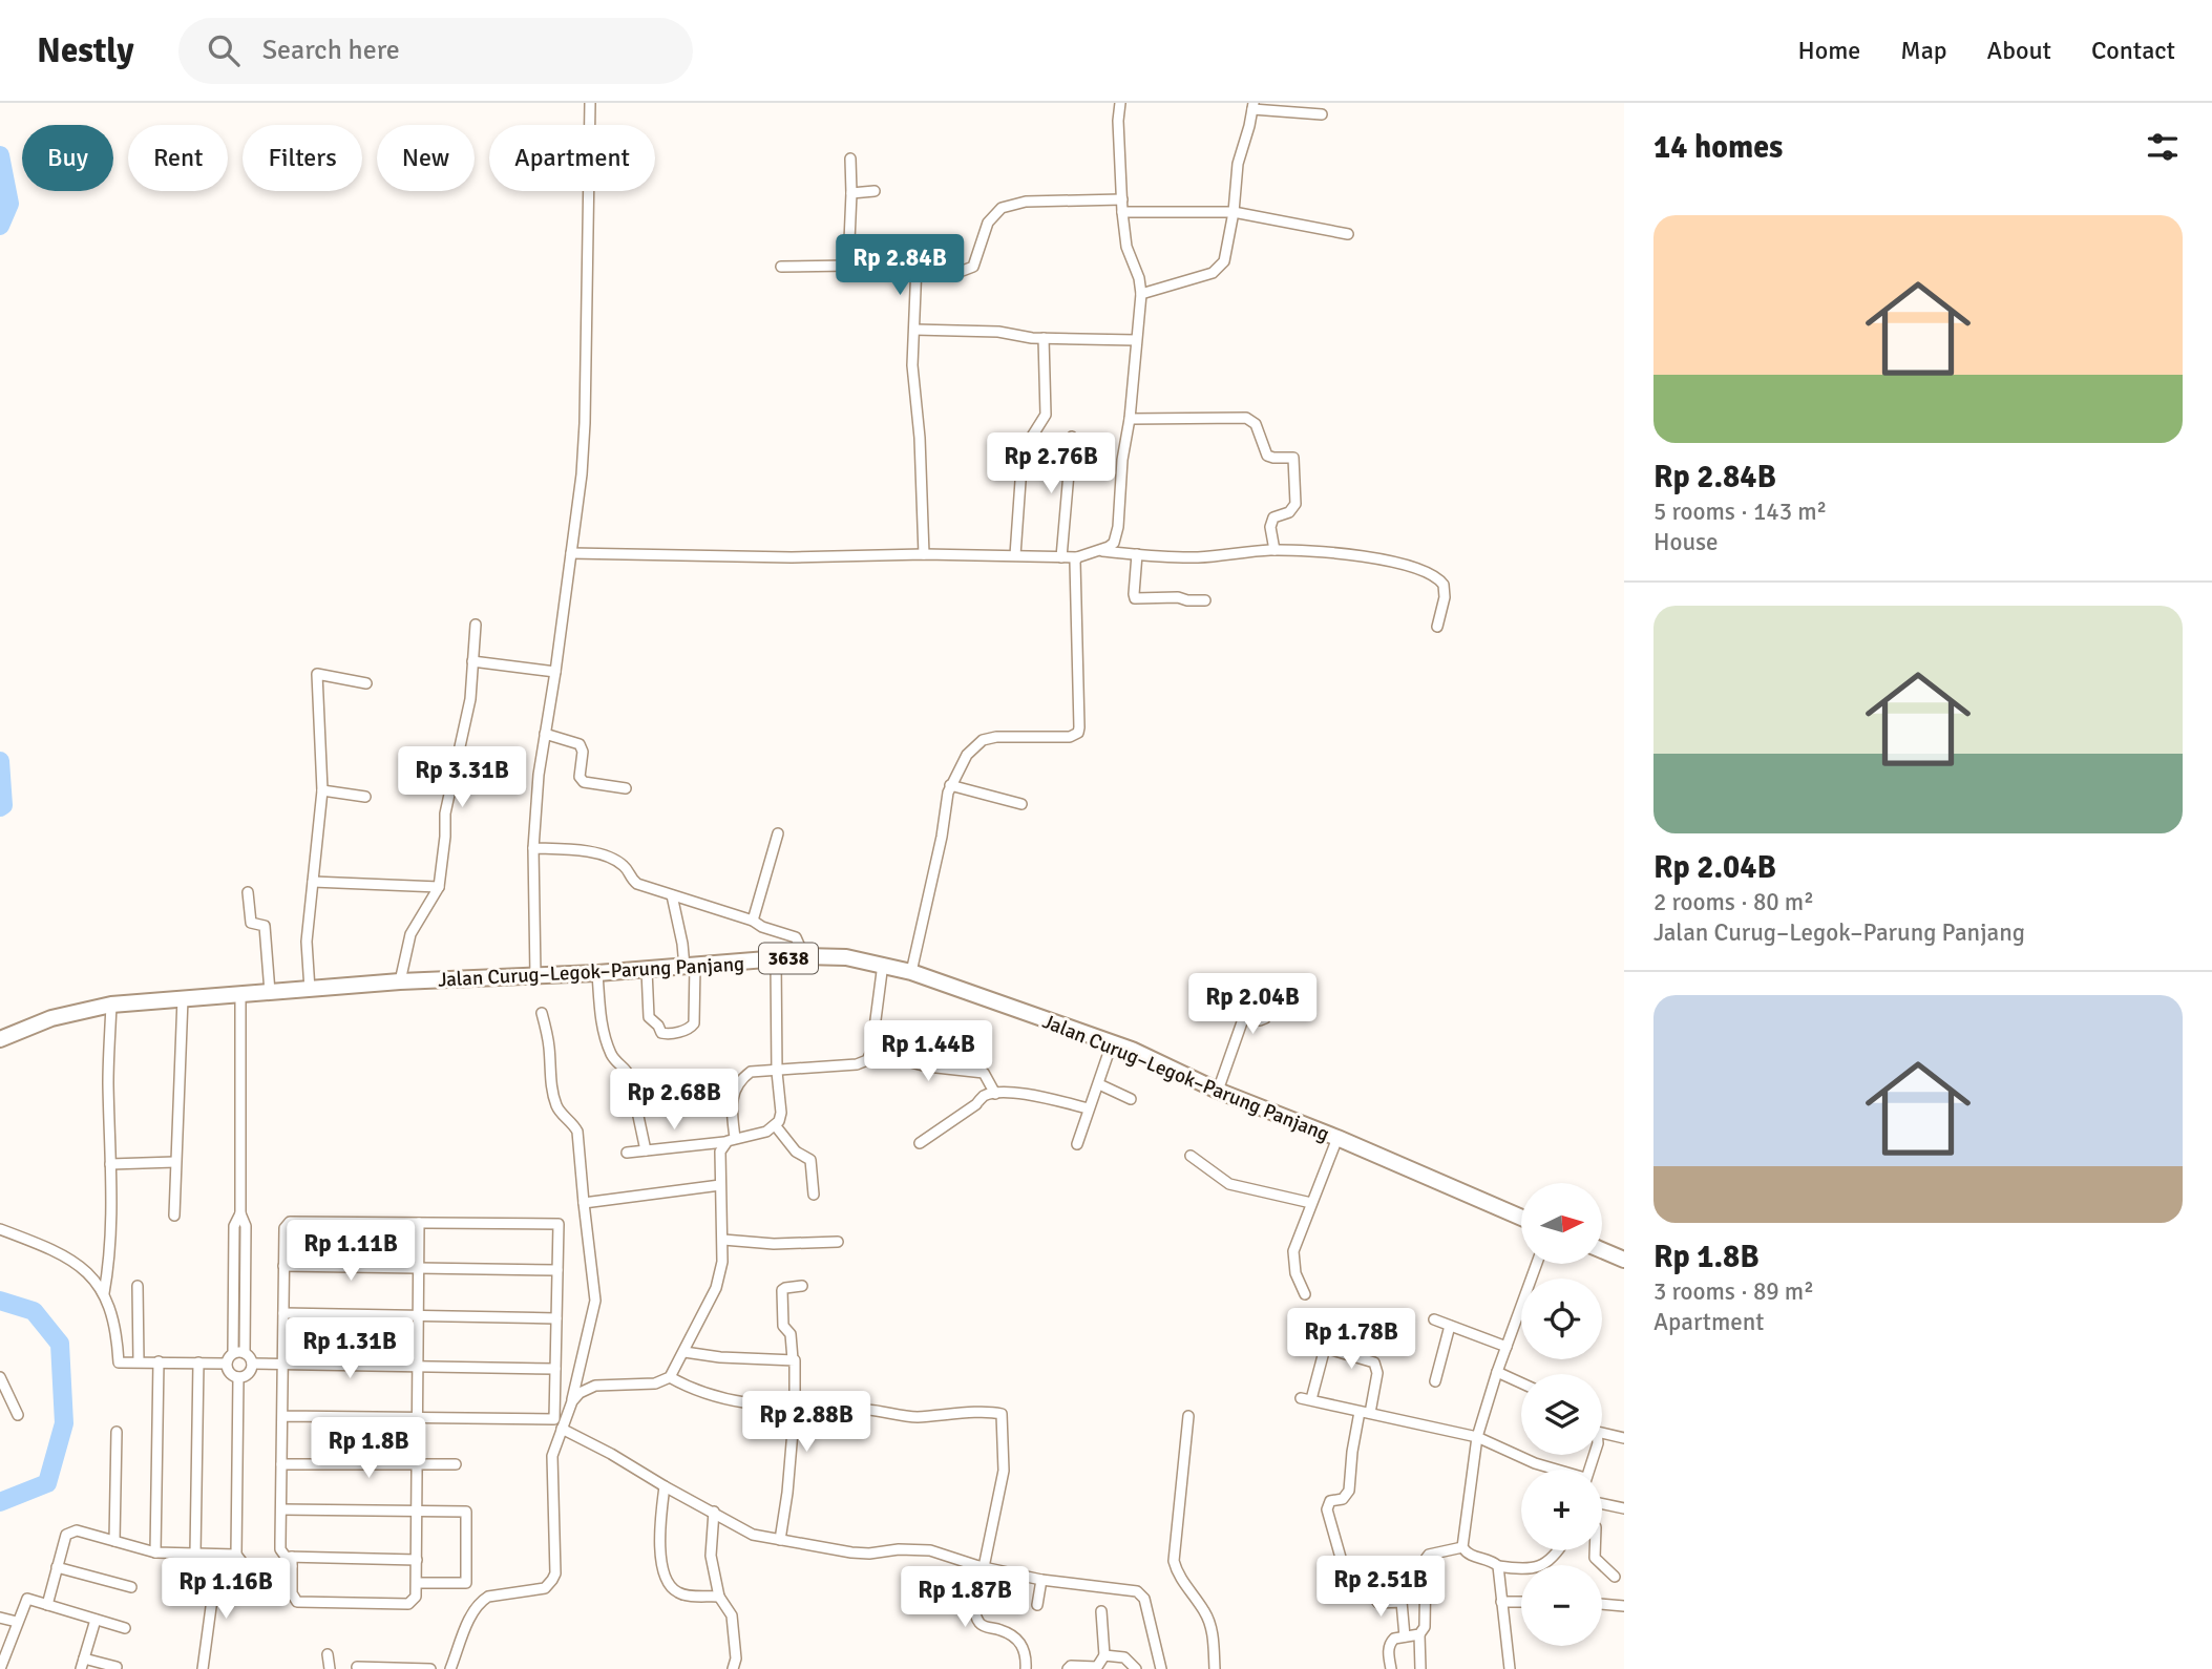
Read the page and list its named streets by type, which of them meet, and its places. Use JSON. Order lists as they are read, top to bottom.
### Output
{
  "streets": {
    "main road": ["3638", "Jalan Curug–Legok–Parung Panjang"]
  },
  "north": "right",
  "page": {
    "header": "Nestly",
    "search": "Search here",
    "nav": [
      "Home",
      "Map",
      "About",
      "Contact"
    ],
    "heading": "14 homes",
    "chip": [
      "Buy",
      "Rent",
      "Filters",
      "New",
      "Apartment"
    ],
    "list": [
      {
        "name": "Rp 2.84B",
        "note": "5 rooms · 143 m² · House"
      },
      {
        "name": "Rp 2.04B",
        "note": "2 rooms · 80 m² · Jalan Curug–Legok–Parung Panjang"
      },
      {
        "name": "Rp 1.8B",
        "note": "3 rooms · 89 m² · Apartment"
      }
    ],
    "price": [
      "Rp 2.84B",
      "Rp 2.76B",
      "Rp 3.31B",
      "Rp 2.04B",
      "Rp 1.44B",
      "Rp 2.68B",
      "Rp 1.11B",
      "Rp 1.78B",
      "Rp 1.31B",
      "Rp 2.88B",
      "Rp 1.8B",
      "Rp 2.51B",
      "Rp 1.16B",
      "Rp 1.87B"
    ],
    "map_buttons": ["+", "−"]
  }
}
